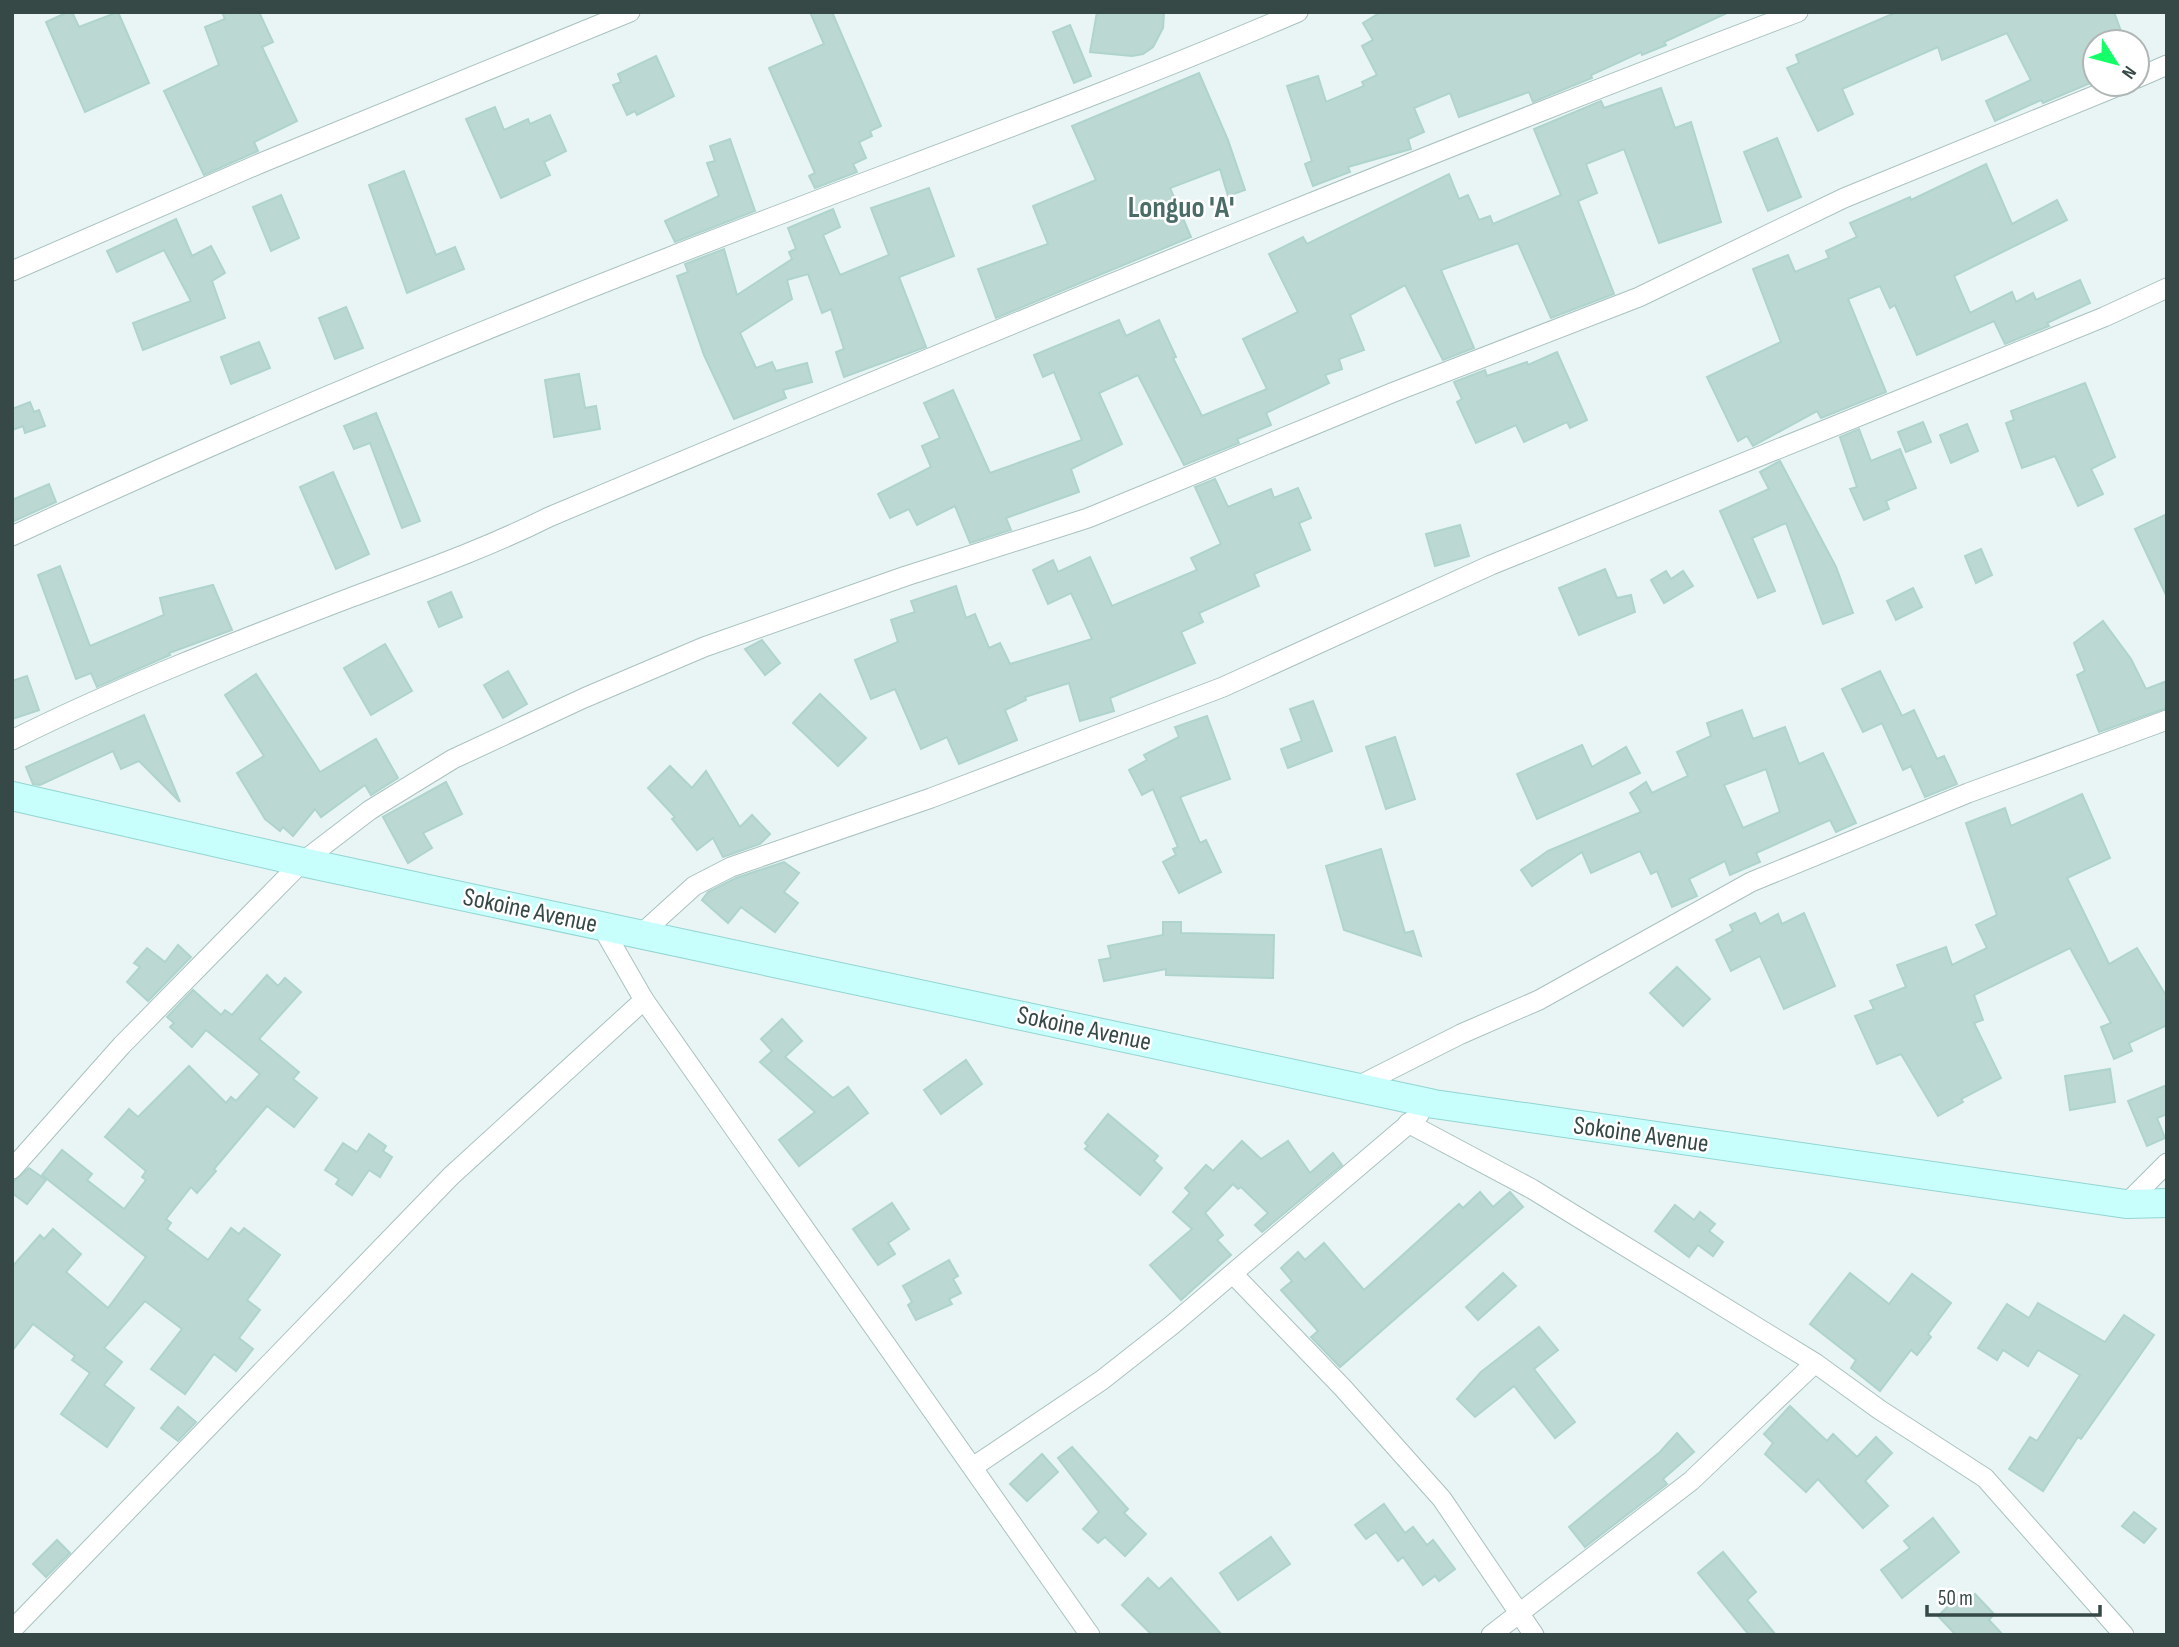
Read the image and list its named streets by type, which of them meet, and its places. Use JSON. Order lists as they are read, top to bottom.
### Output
{
  "streets": {
    "street": ["Sokoine Avenue"]
  },
  "districts": ["Longuo 'A'"],
  "scale_bar": "50 m",
  "north": "bottom right"
}
